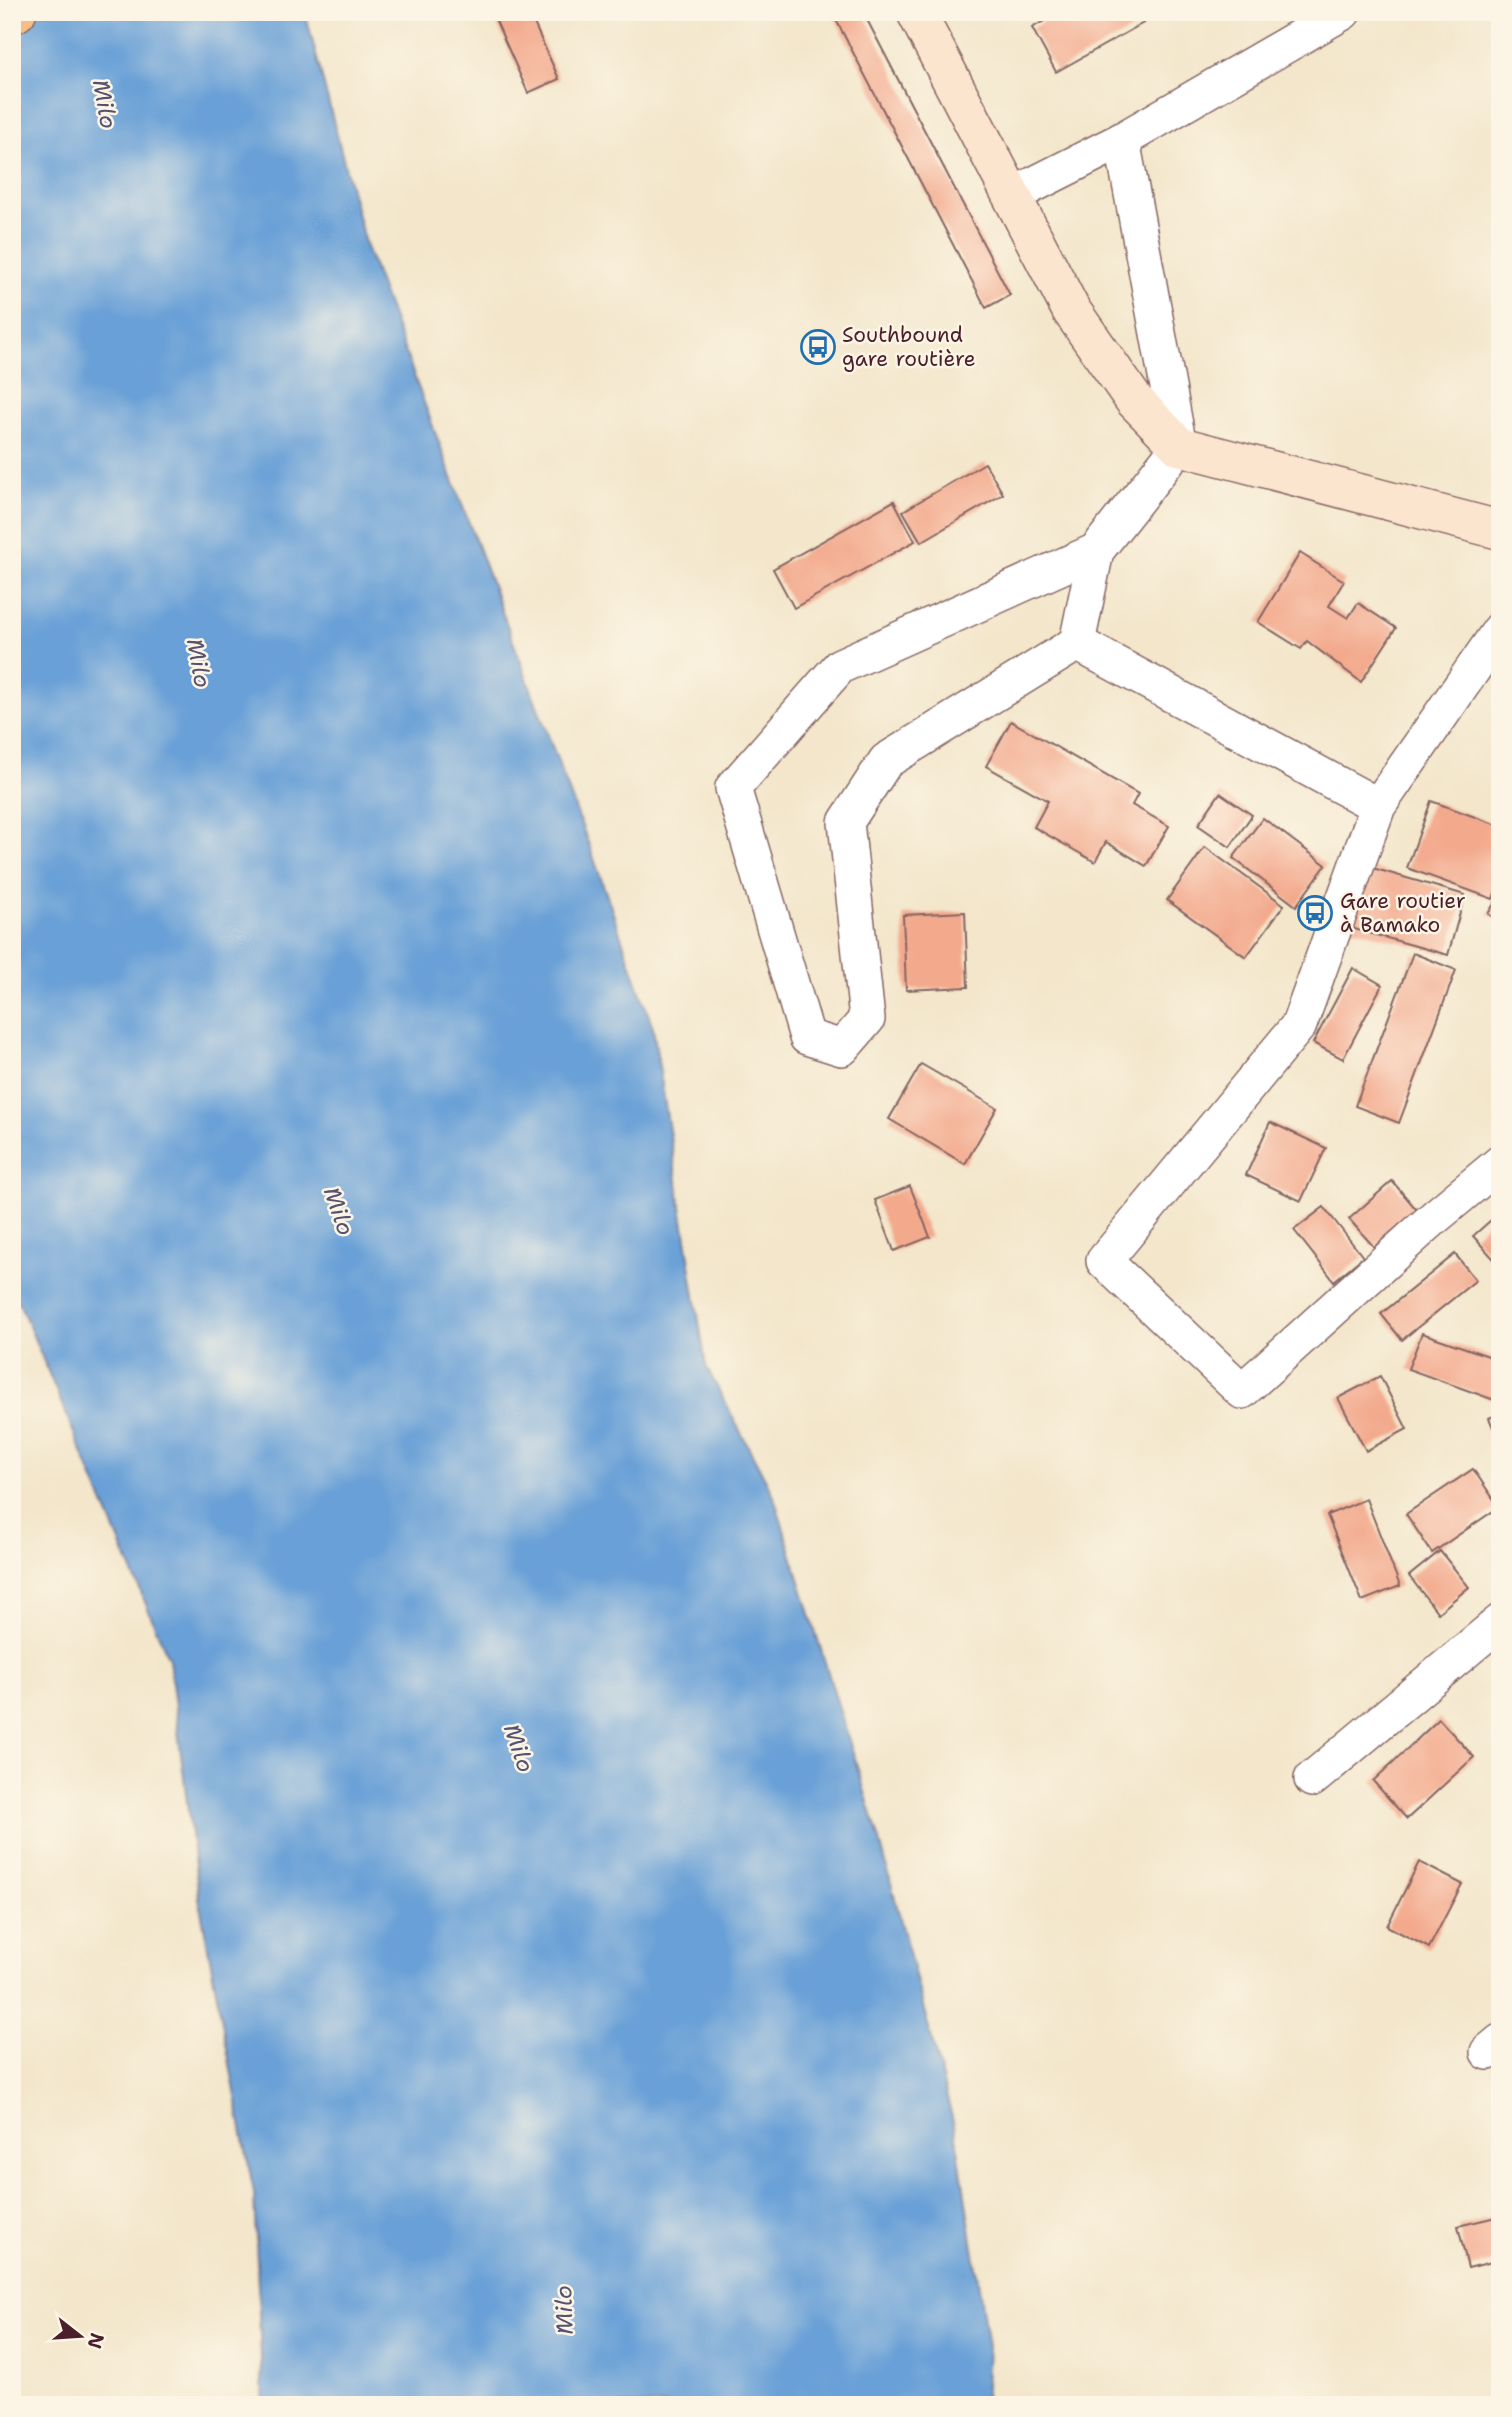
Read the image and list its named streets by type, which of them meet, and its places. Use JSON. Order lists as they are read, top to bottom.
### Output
{
  "water": ["Milo"],
  "places": {
    "bus stop": ["Southbound gare routière", "Gare routier à Bamako"]
  },
  "north": "right"
}
